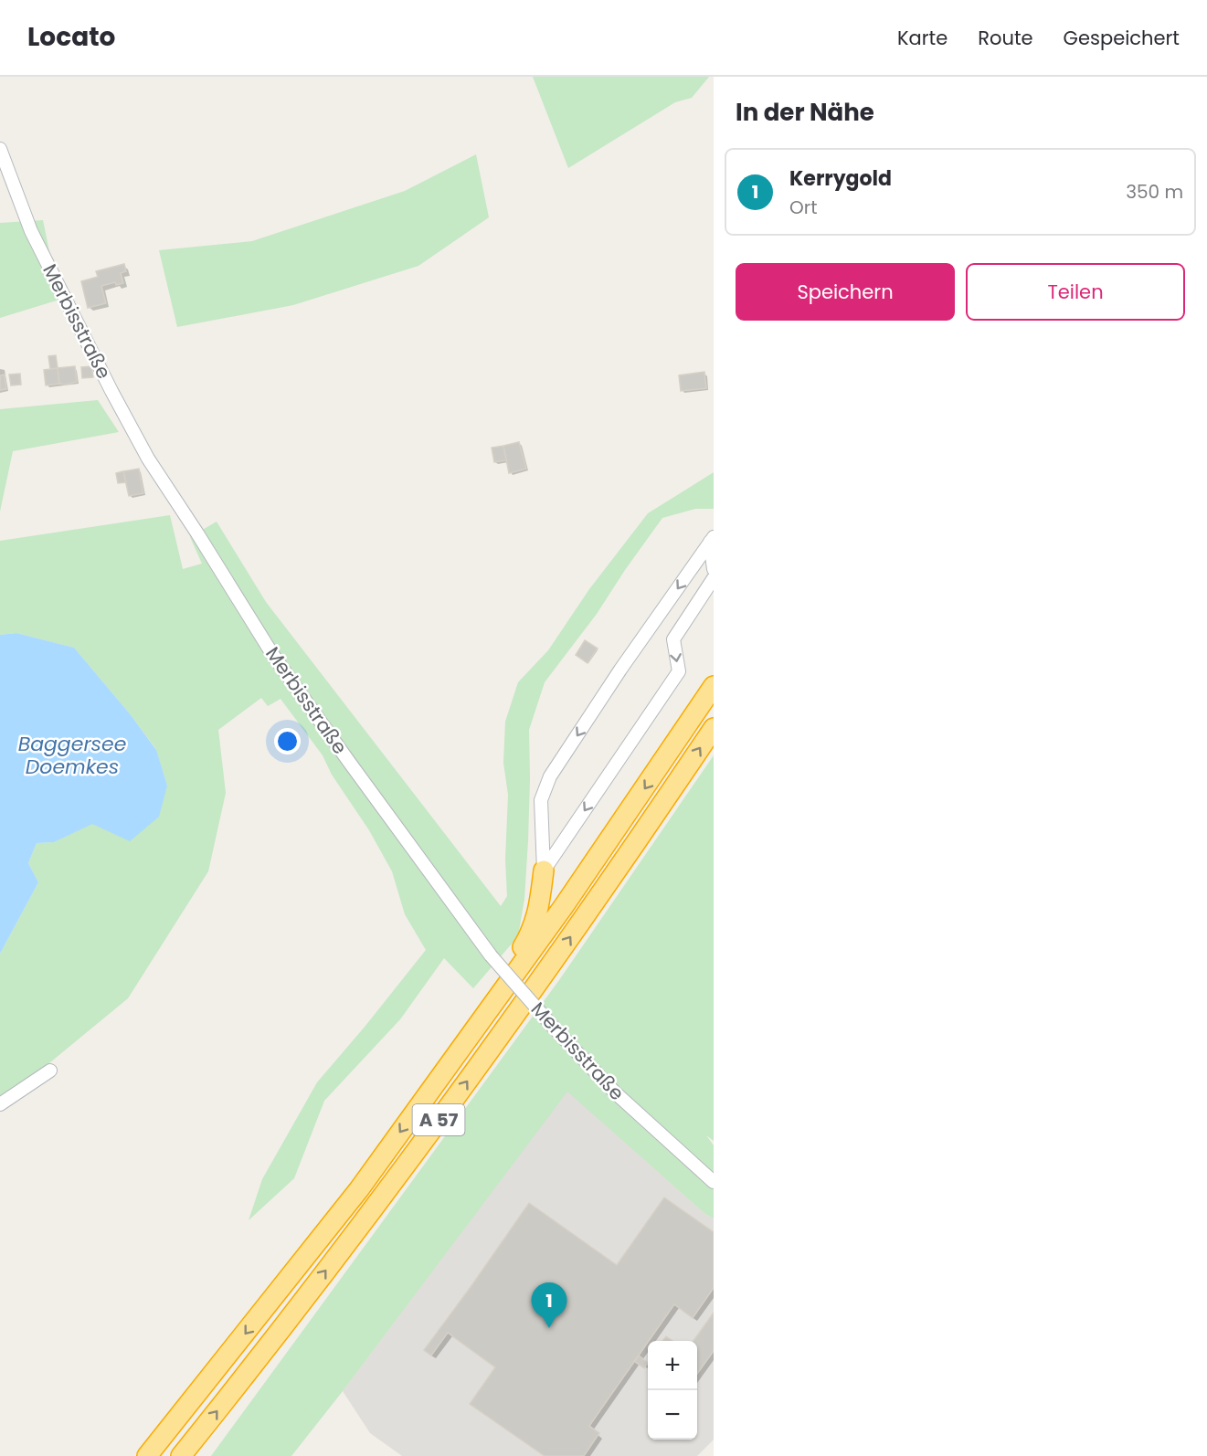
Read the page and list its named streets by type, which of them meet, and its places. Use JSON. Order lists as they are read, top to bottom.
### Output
{
  "streets": {
    "highway": ["A 57"],
    "street": ["Merbisstraße"]
  },
  "water": ["Baggersee Doemkes"],
  "page": {
    "header": "Locato",
    "nav": ["Karte", "Route", "Gespeichert"],
    "heading": "In der Nähe",
    "list": [
      {
        "mark": "1",
        "name": "Kerrygold",
        "note": "Ort",
        "value": "350 m"
      }
    ],
    "buttons": ["Speichern", "Teilen"],
    "pins": "1",
    "map_buttons": ["+", "−"]
  }
}
